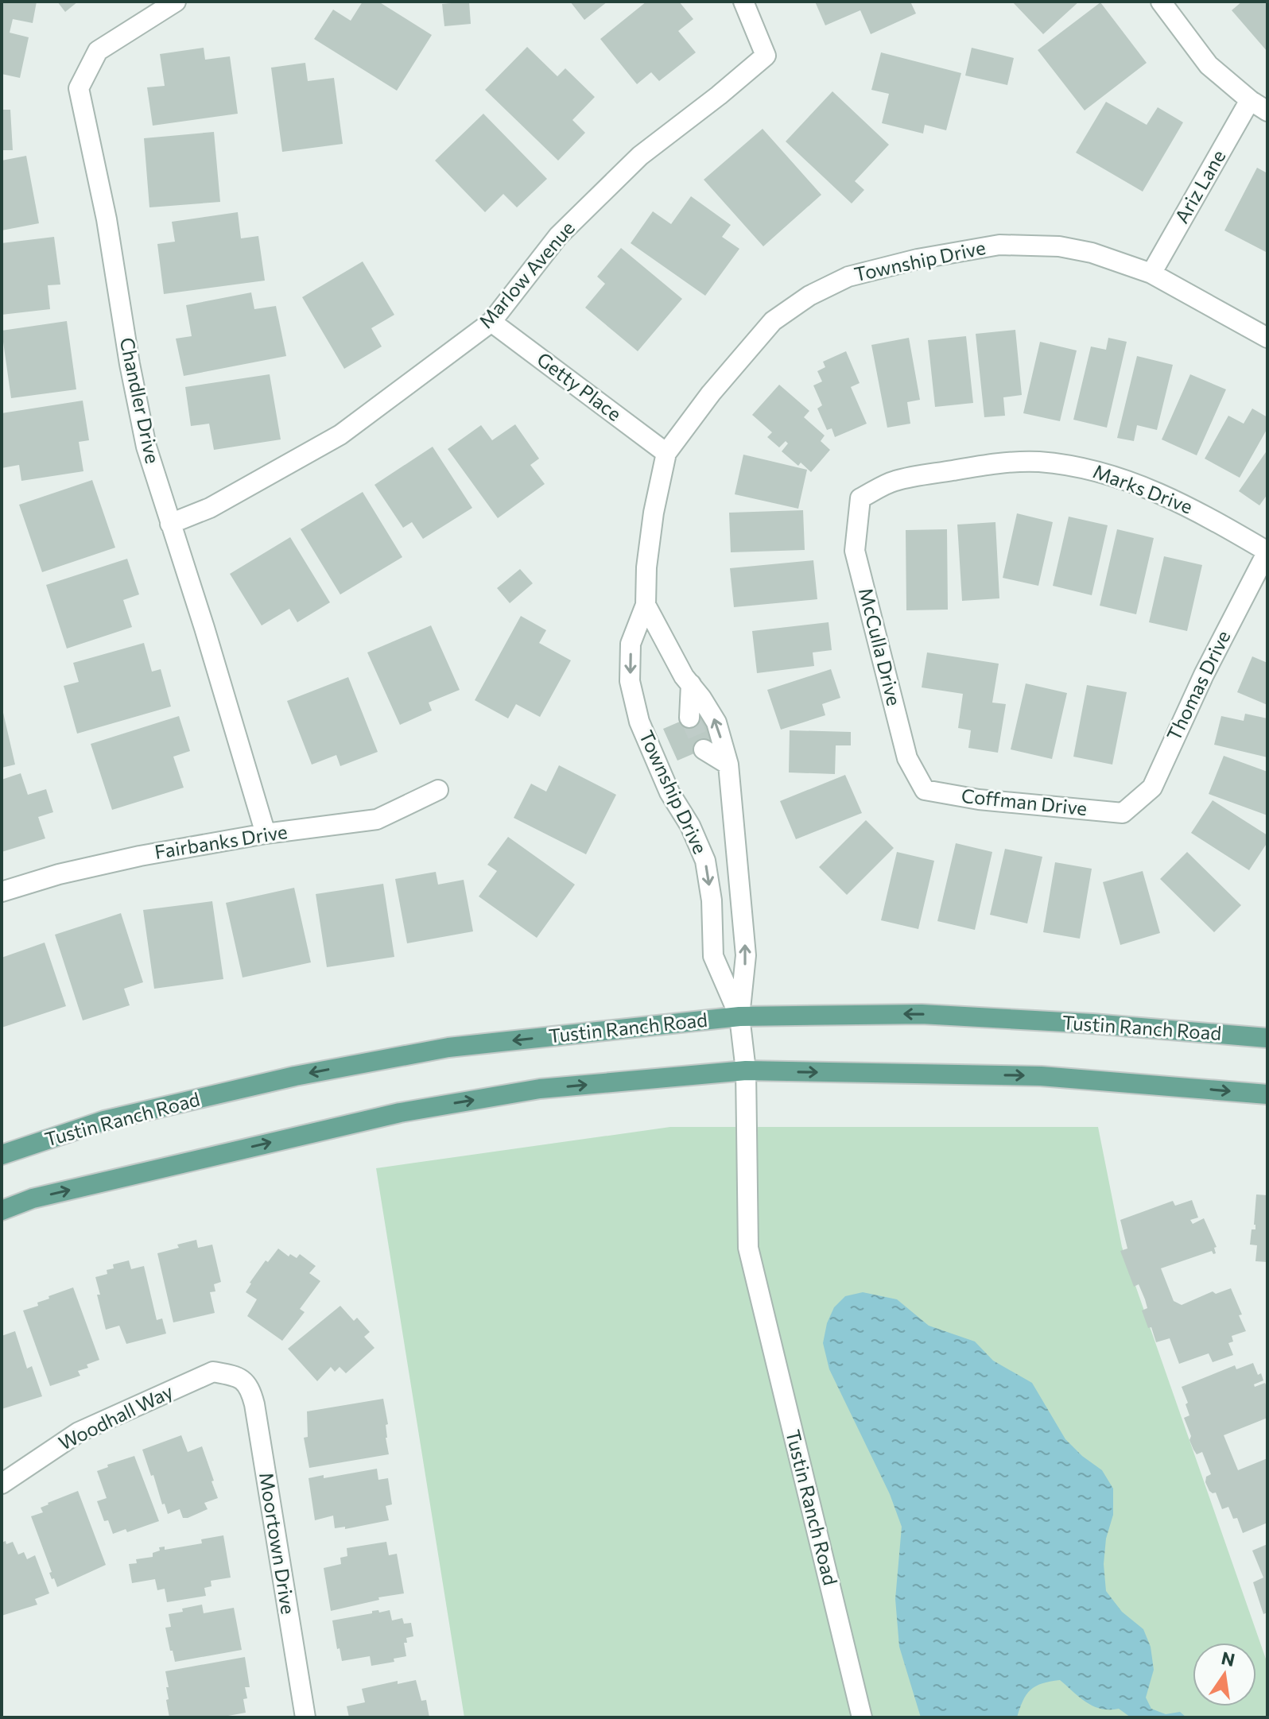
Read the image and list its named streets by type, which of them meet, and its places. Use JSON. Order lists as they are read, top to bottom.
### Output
{
  "streets": {
    "main road": ["Tustin Ranch Road"],
    "street": [
      "Ariz Lane",
      "Township Drive",
      "Marlow Avenue",
      "Getty Place",
      "Chandler Drive",
      "Marks Drive",
      "McCulla Drive",
      "Thomas Drive",
      "Coffman Drive",
      "Fairbanks Drive",
      "Woodhall Way",
      "Moortown Drive"
    ]
  },
  "crossings": [
    ["Ariz Lane", "Township Drive"],
    ["Township Drive", "Getty Place"],
    ["Township Drive", "Tustin Ranch Road"],
    ["Marlow Avenue", "Getty Place"],
    ["Marlow Avenue", "Chandler Drive"],
    ["Chandler Drive", "Fairbanks Drive"],
    ["Marks Drive", "McCulla Drive"],
    ["Marks Drive", "Thomas Drive"],
    ["McCulla Drive", "Coffman Drive"],
    ["Thomas Drive", "Coffman Drive"],
    ["Woodhall Way", "Moortown Drive"]
  ],
  "north": "top"
}
